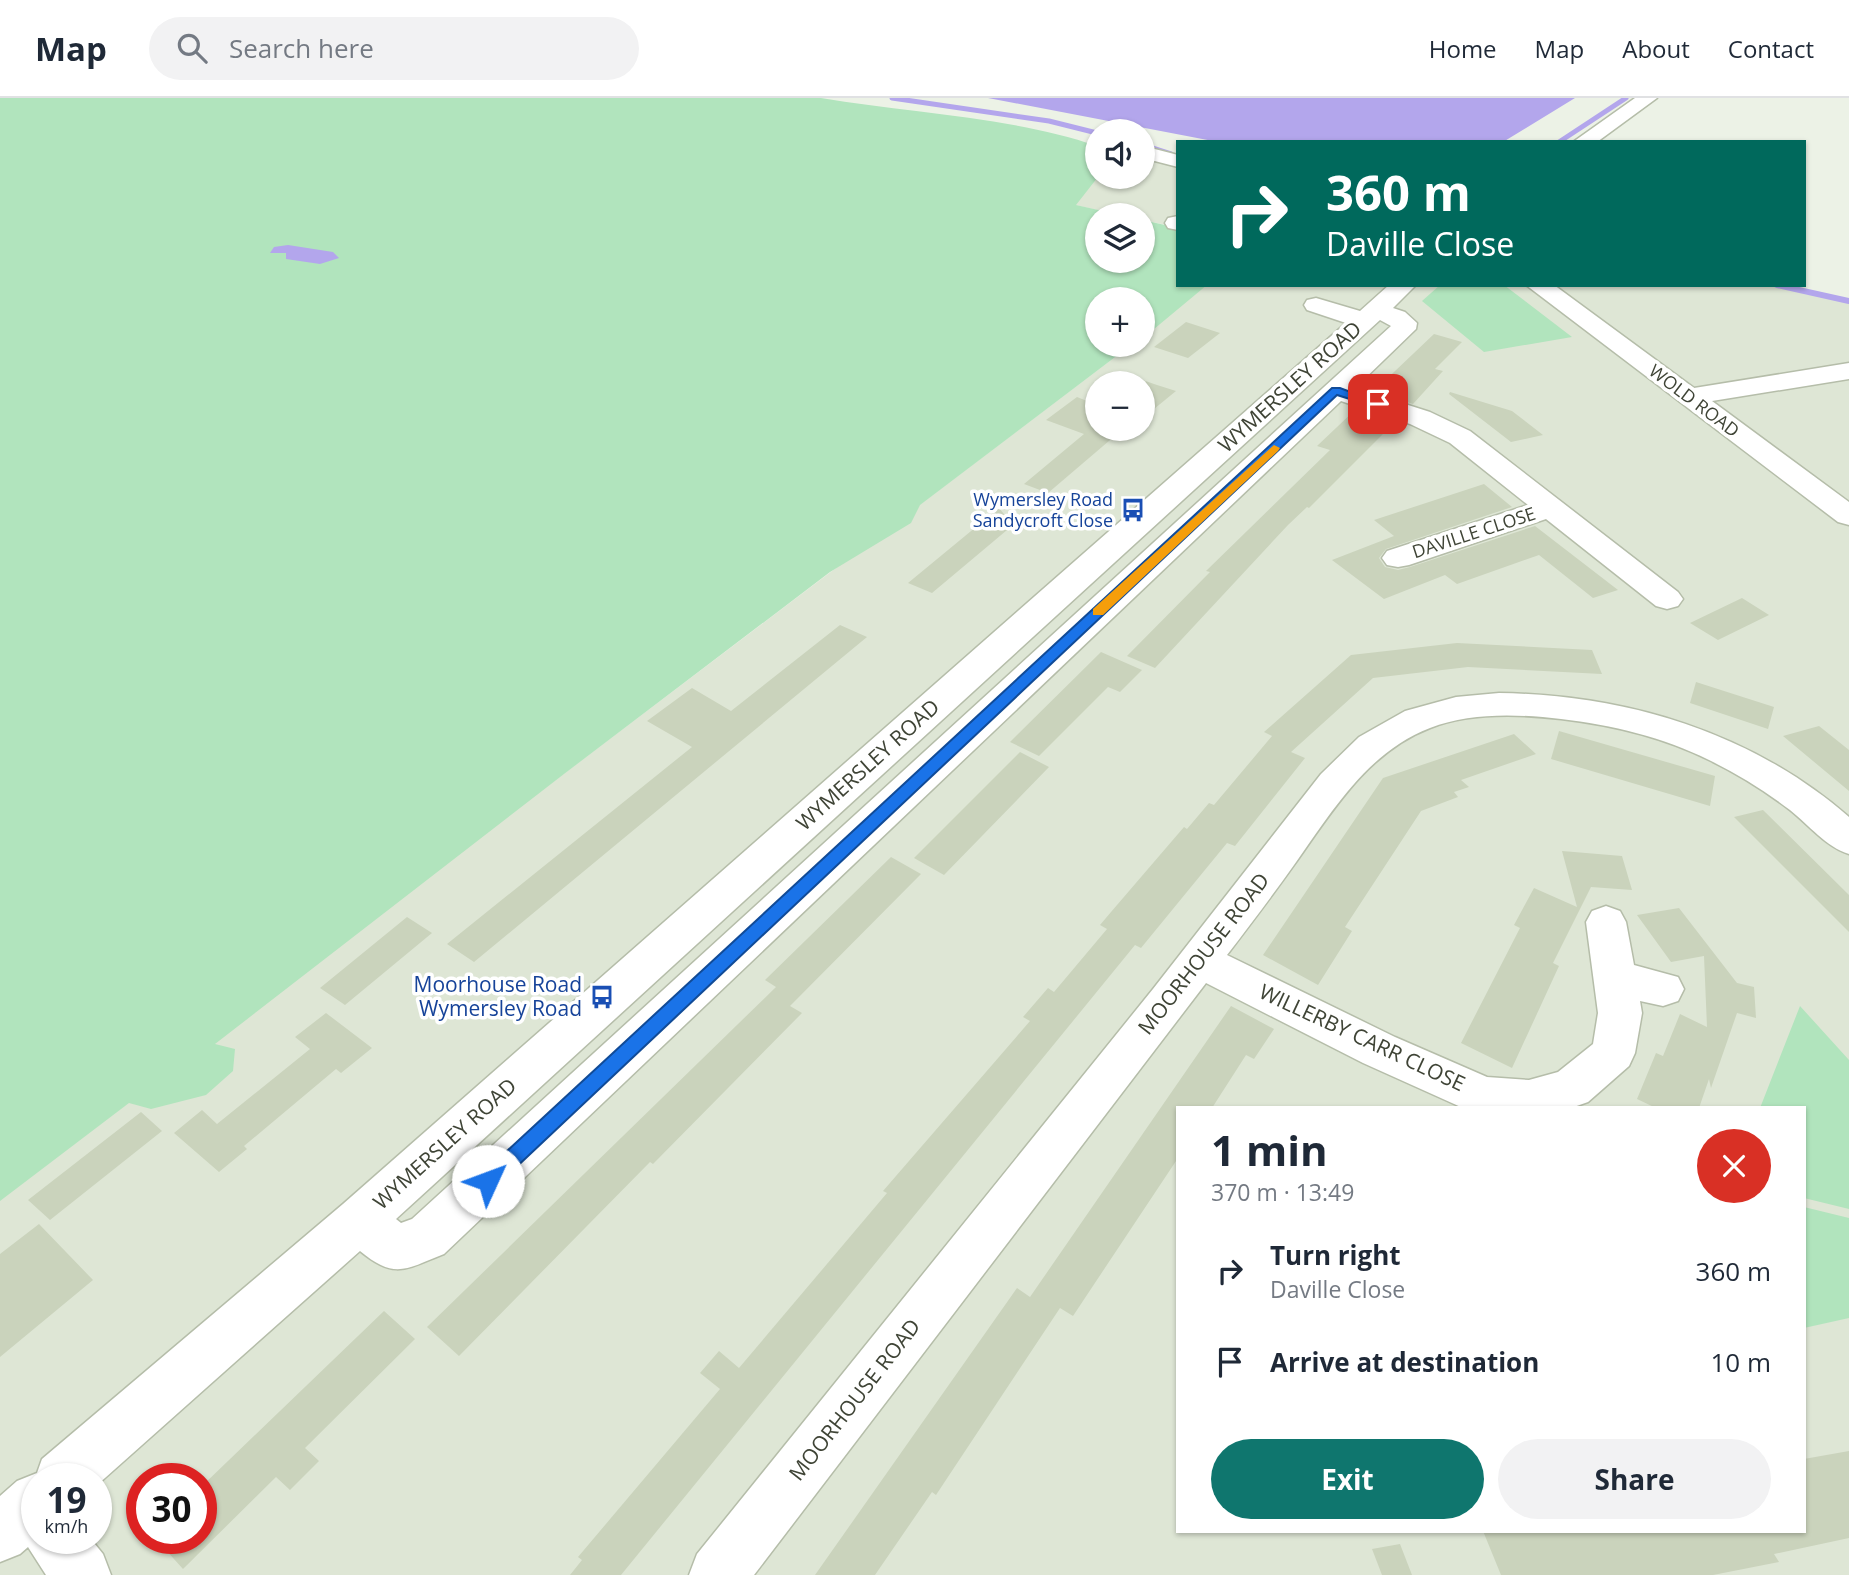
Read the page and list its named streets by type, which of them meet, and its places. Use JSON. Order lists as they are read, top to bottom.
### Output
{
  "streets": {
    "street": [
      "WYMERSLEY ROAD",
      "WOLD ROAD",
      "DAVILLE CLOSE",
      "MOORHOUSE ROAD",
      "WILLERBY CARR CLOSE"
    ]
  },
  "crossings": [
    ["WYMERSLEY ROAD", "DAVILLE CLOSE"],
    ["MOORHOUSE ROAD", "WILLERBY CARR CLOSE"]
  ],
  "places": {
    "bus stop": ["Wymersley Road Sandycroft Close", "Moorhouse Road Wymersley Road"]
  },
  "page": {
    "header": "Map",
    "search": "Search here",
    "nav": [
      "Home",
      "Map",
      "About",
      "Contact"
    ],
    "map_buttons": ["+", "−"],
    "turn": ["360 m", "Daville Close"],
    "heading": ["1 min", "370 m · 13:49"],
    "list": [
      {
        "name": "Turn right",
        "note": "Daville Close",
        "value": "360 m"
      },
      {
        "name": "Arrive at destination",
        "value": "10 m"
      }
    ],
    "buttons": ["Exit", "Share"],
    "speed": "19 km/h",
    "limit": "30"
  }
}
